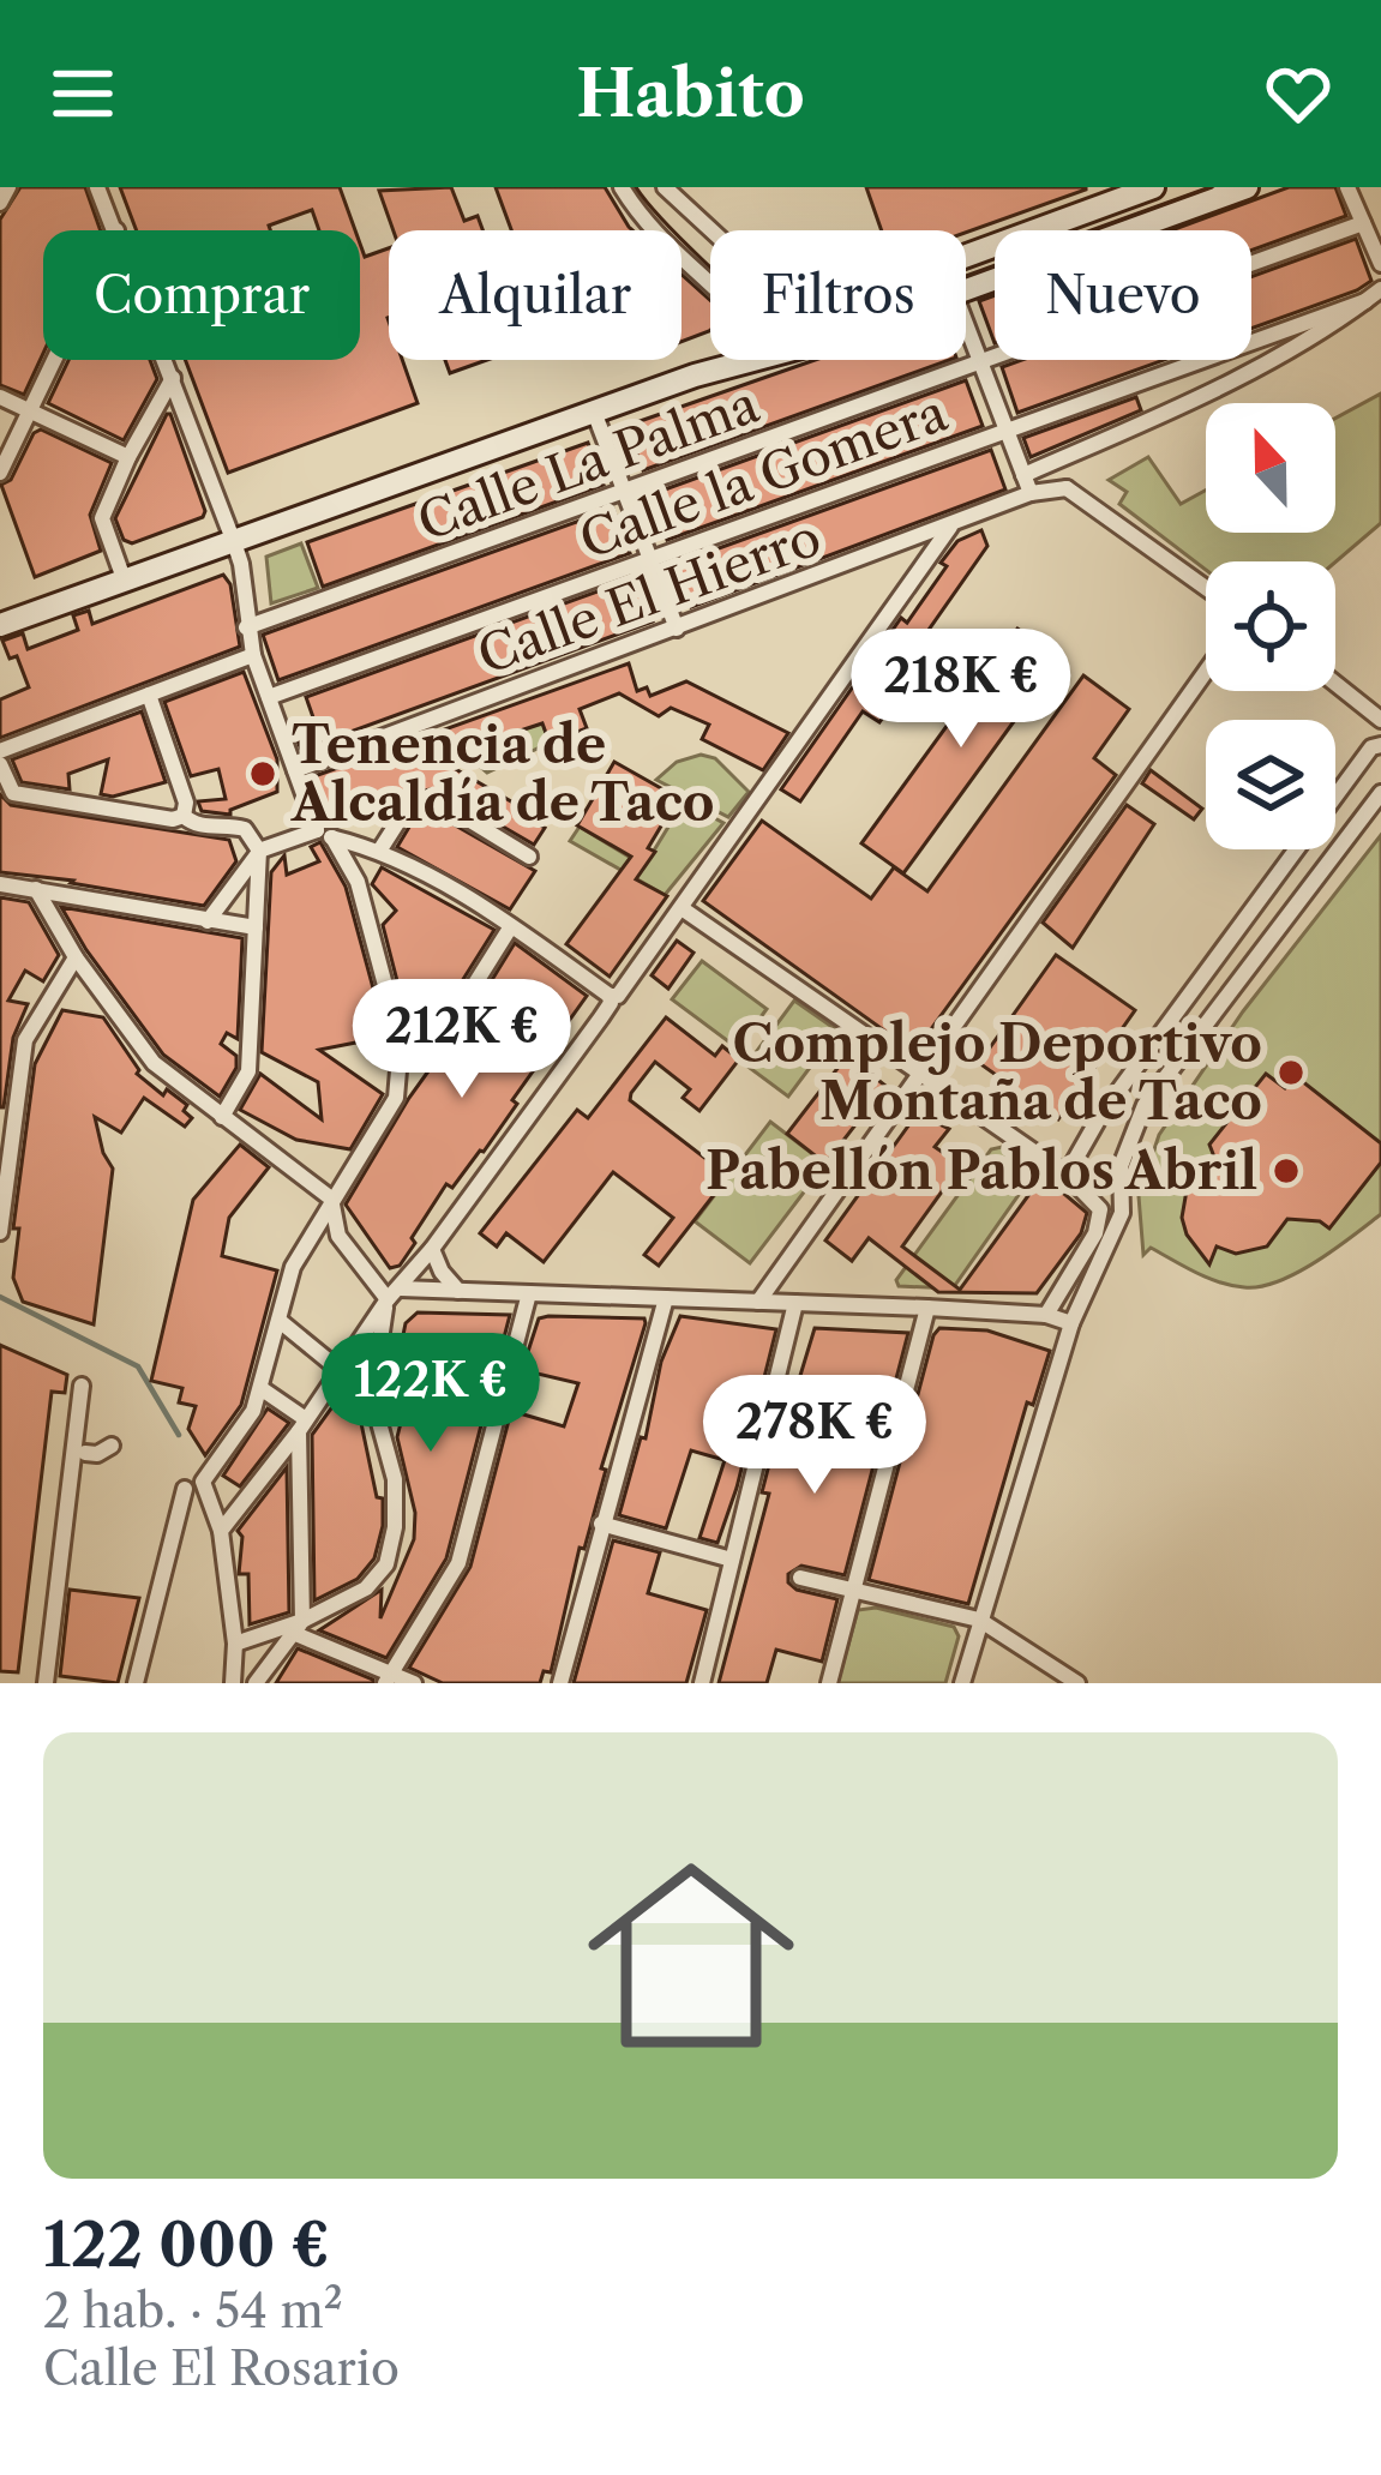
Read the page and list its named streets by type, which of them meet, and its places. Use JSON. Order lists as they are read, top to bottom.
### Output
{
  "streets": {
    "street": ["Calle La Palma", "Calle la Gomera", "Calle El Hierro"]
  },
  "places": ["Tenencia de Alcaldía de Taco", "Complejo Deportivo Montaña de Taco", "Pabellón Pablos Abril"],
  "north": "top",
  "page": {
    "header": "Habito",
    "chip": [
      "Comprar",
      "Alquilar",
      "Filtros",
      "Nuevo"
    ],
    "price": [
      "218K €",
      "212K €",
      "122K €",
      "278K €"
    ],
    "list": [
      {
        "name": "122 000 €",
        "note": "2 hab. · 54 m² · Calle El Rosario"
      }
    ]
  }
}
